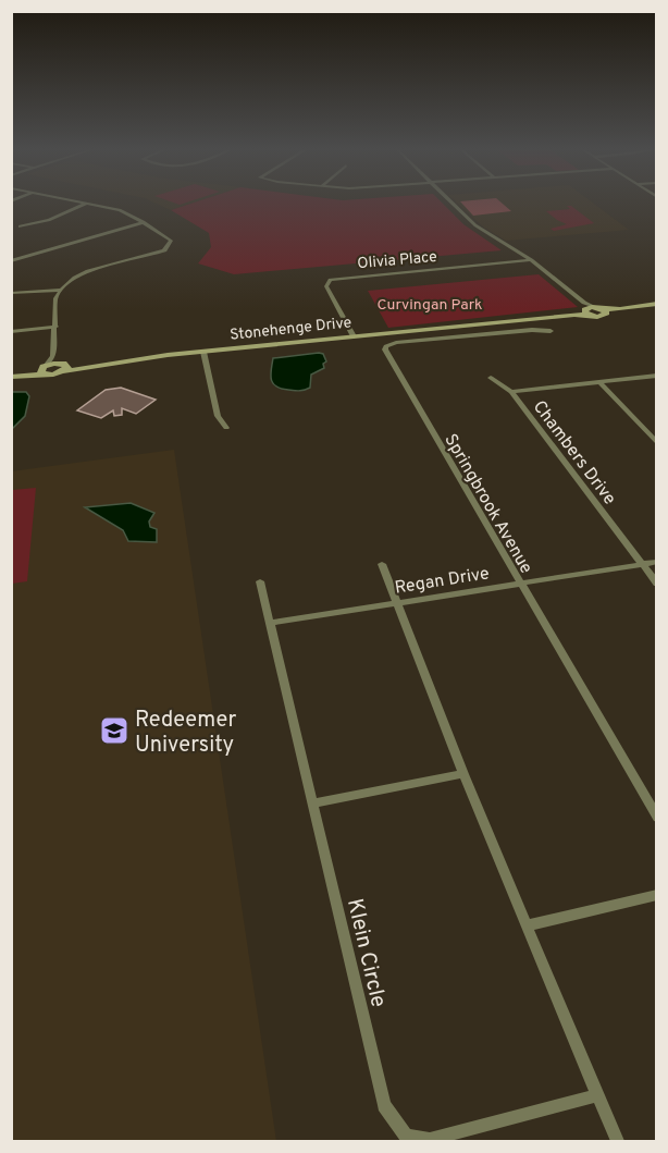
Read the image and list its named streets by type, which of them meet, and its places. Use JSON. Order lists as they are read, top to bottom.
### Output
{
  "streets": {
    "street": [
      "Olivia Place",
      "Stonehenge Drive",
      "Chambers Drive",
      "Springbrook Avenue",
      "Regan Drive",
      "Klein Circle"
    ]
  },
  "crossings": [
    ["Olivia Place", "Stonehenge Drive"],
    ["Chambers Drive", "Regan Drive"],
    ["Springbrook Avenue", "Regan Drive"],
    ["Regan Drive", "Klein Circle"]
  ],
  "parks": ["Curvingan Park"],
  "places": {
    "school or university": ["Redeemer University"]
  }
}
